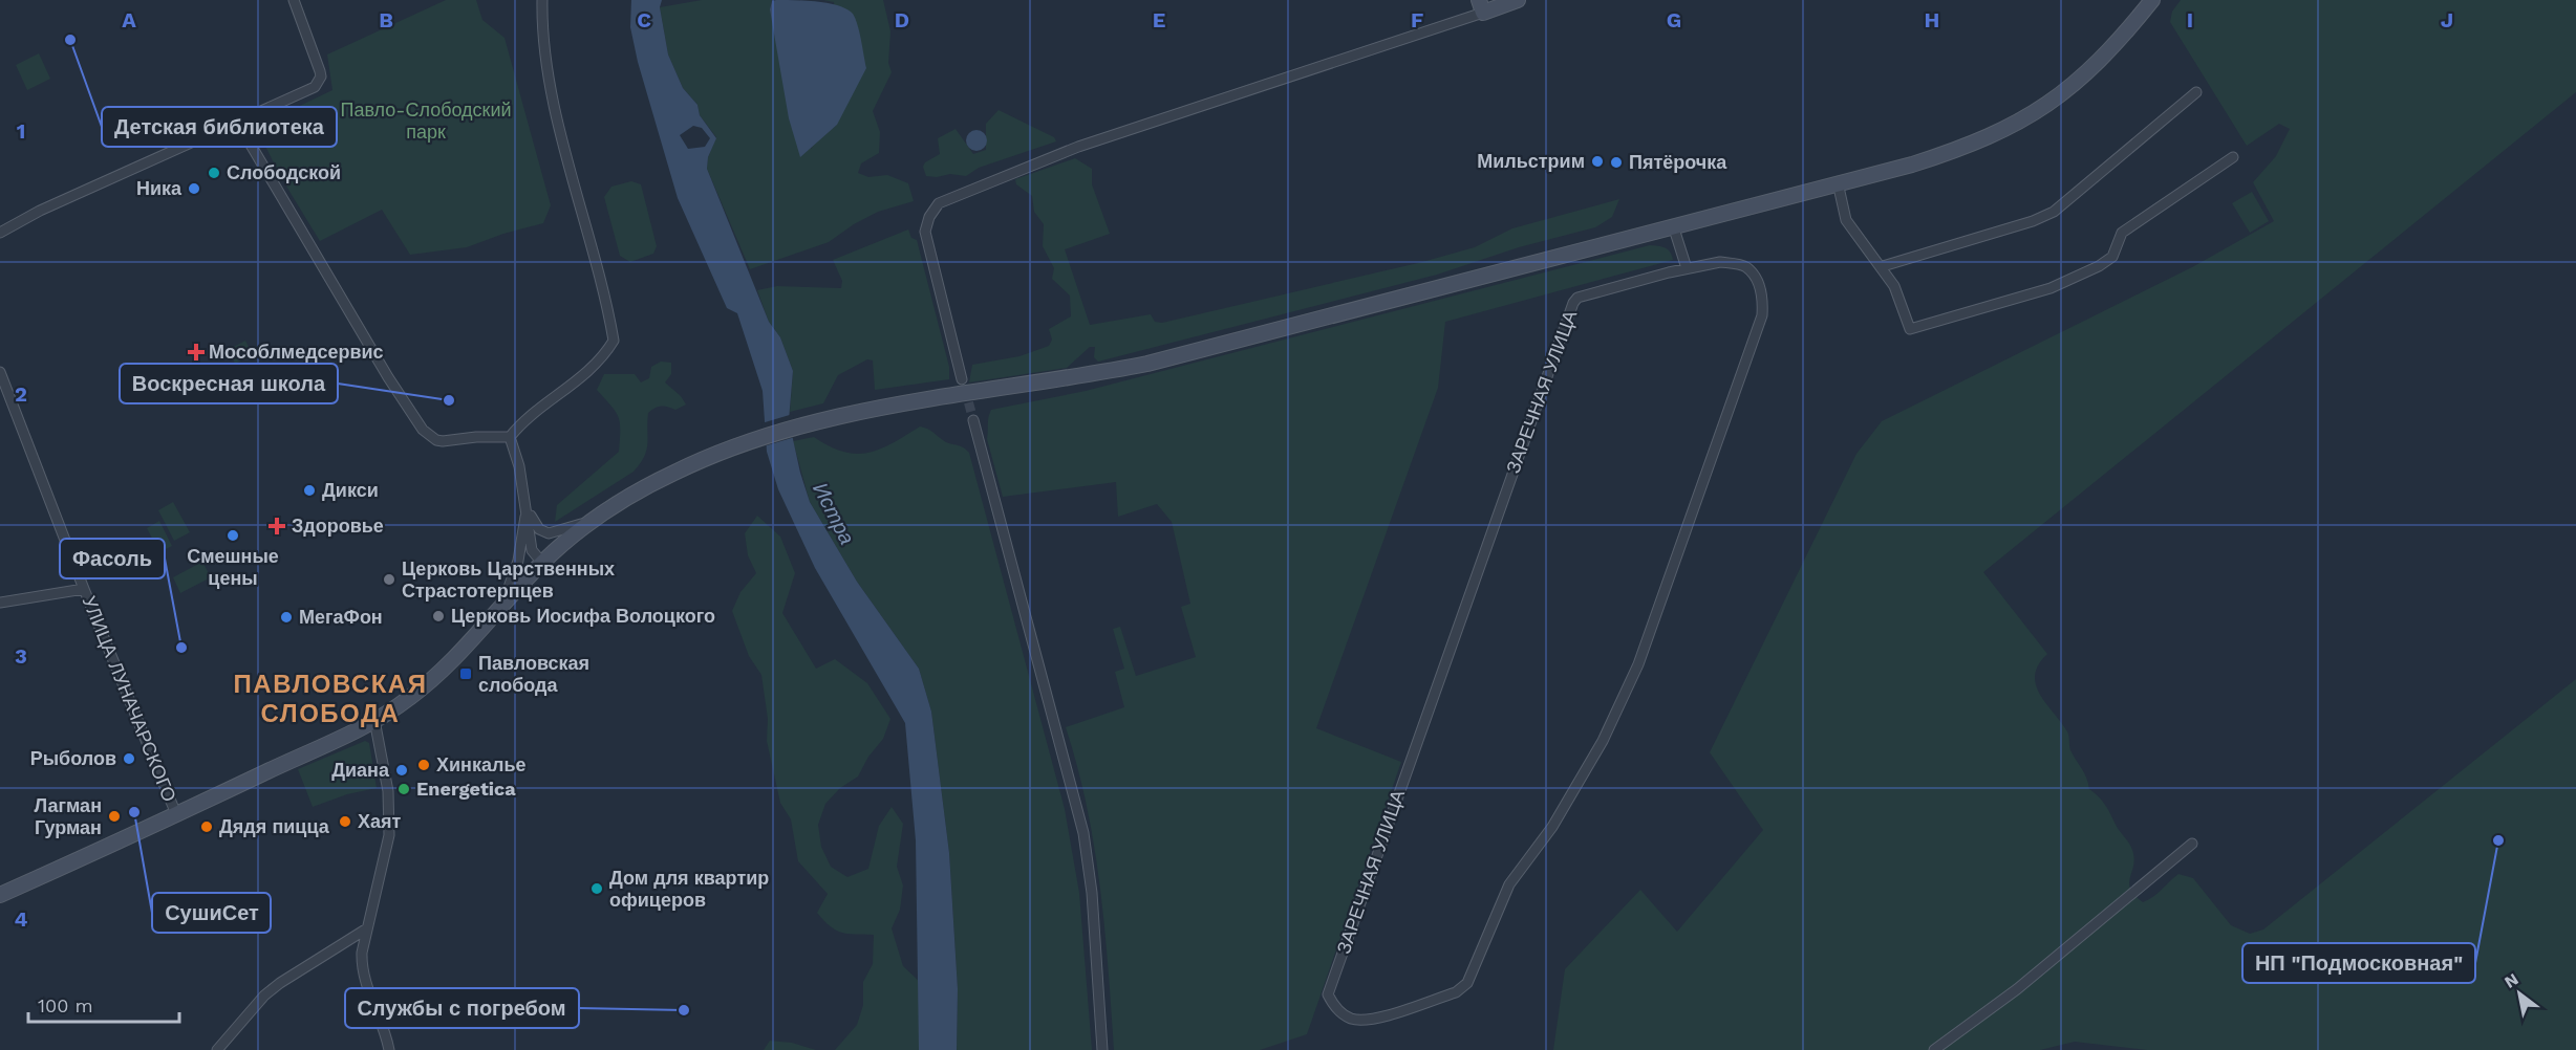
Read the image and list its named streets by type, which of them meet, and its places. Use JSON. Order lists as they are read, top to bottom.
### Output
{
  "streets": {
    "street": ["ЗАРЕЧНАЯ УЛИЦА", "УЛИЦА ЛУНАЧАРСКОГО"]
  },
  "districts": ["ПАВЛОВСКАЯ СЛОБОДА"],
  "water": ["Истра"],
  "parks": ["Павло-Слободский парк"],
  "places": {
    "other": [
      "Детская библиотека",
      "Мильстрим",
      "Пятёрочка",
      "Слободской",
      "Ника",
      "Воскресная школа",
      "Дикси",
      "Смешные цены",
      "Церковь Царственных Страстотерпцев",
      "Церковь Иосифа Волоцкого",
      "МегаФон",
      "Фасоль",
      "Рыболов",
      "Хинкалье",
      "Диана",
      "Energetica",
      "СушиСет",
      "Лагман Гурман",
      "Хаят",
      "Дядя пицца",
      "НП \"Подмосковная\"",
      "Дом для квартир офицеров",
      "Службы с погребом"
    ],
    "health": ["Мособлмедсервис", "Здоровье"],
    "transit": ["Павловская слобода"]
  },
  "scale_bar": "100 m",
  "north": "top left",
  "grid": {
    "columns": [
      "A",
      "B",
      "C",
      "D",
      "E",
      "F",
      "G",
      "H",
      "I",
      "J"
    ],
    "rows": [
      "1",
      "2",
      "3",
      "4"
    ]
  }
}
